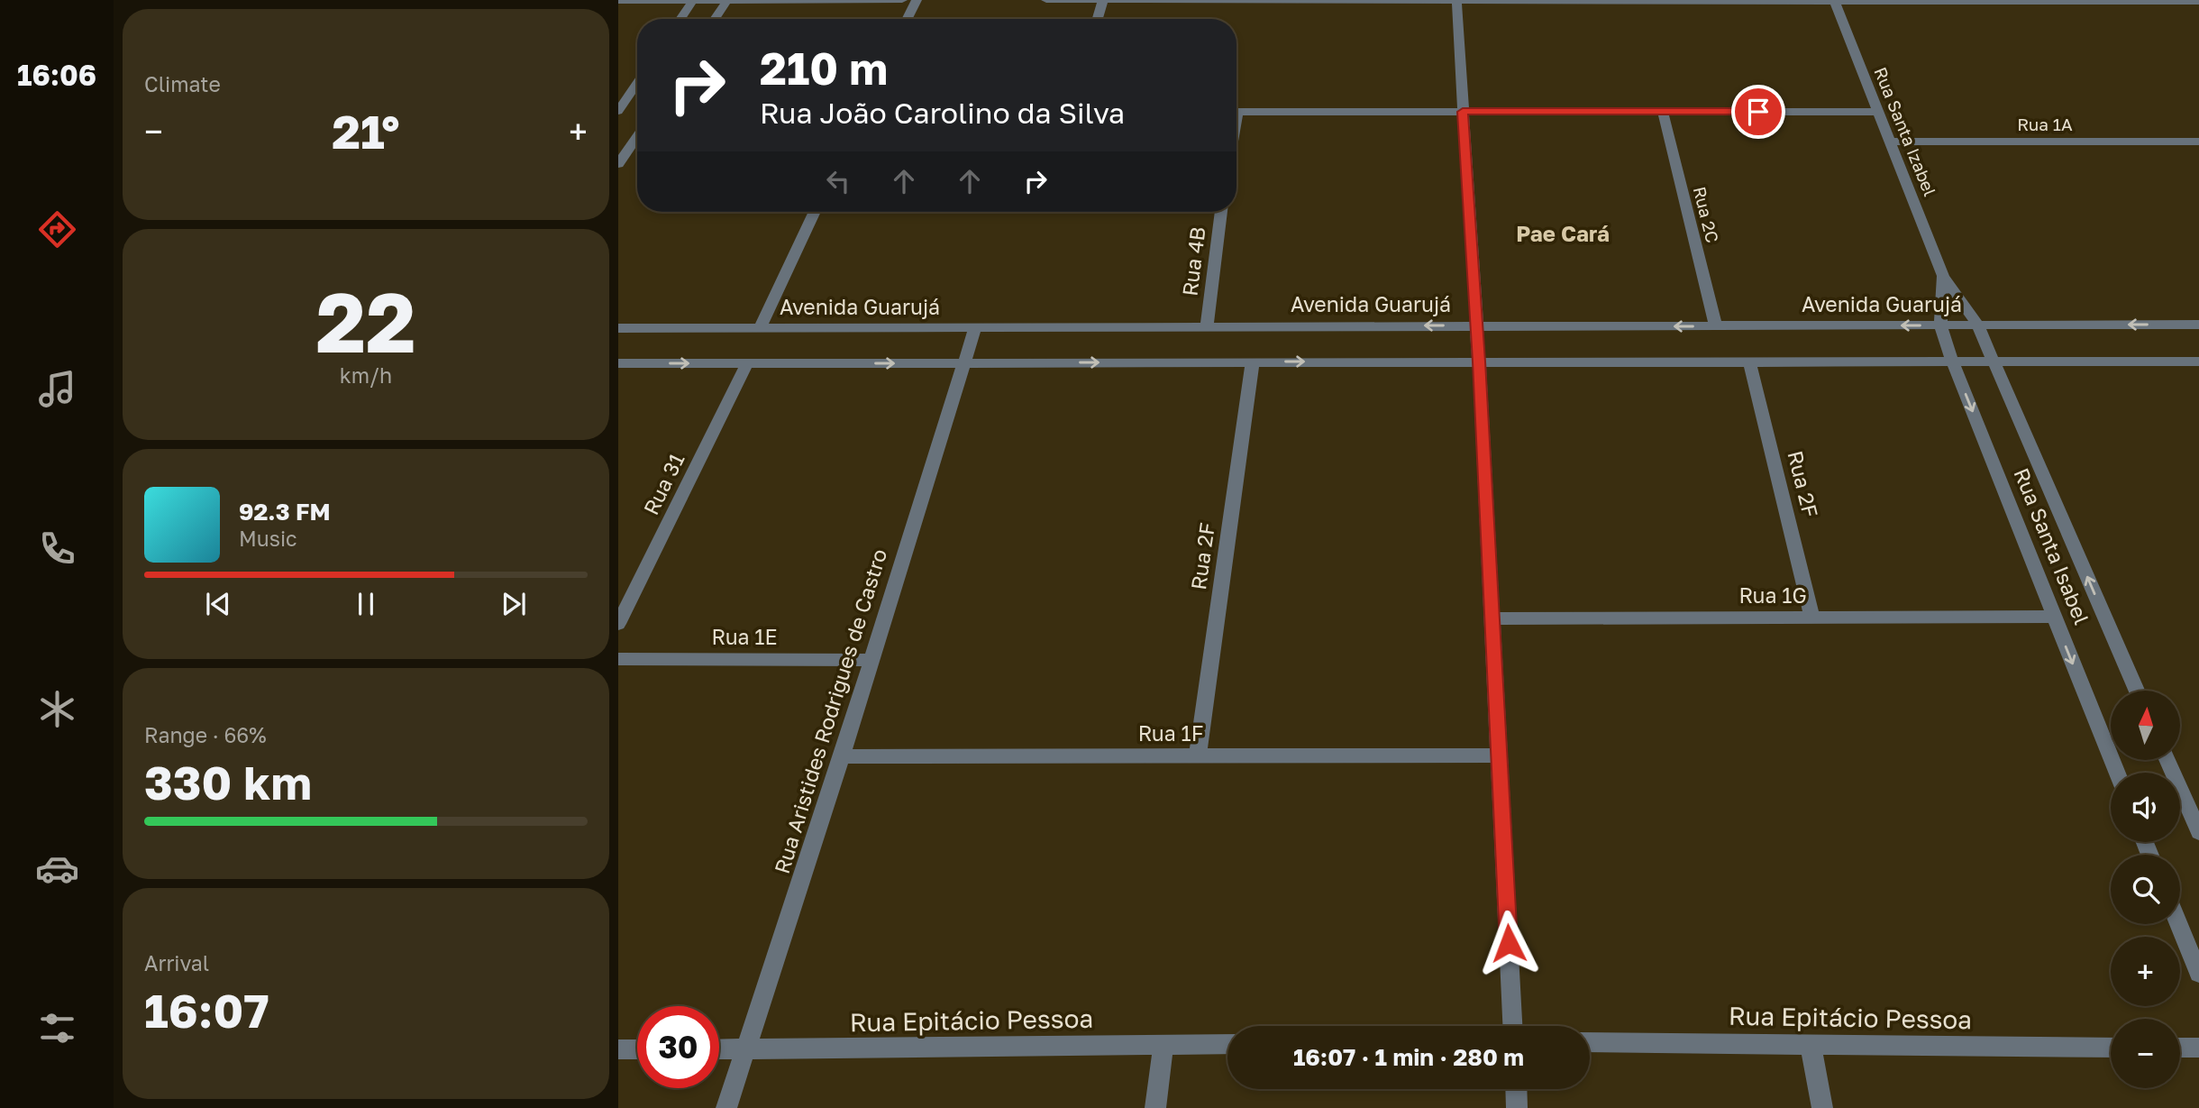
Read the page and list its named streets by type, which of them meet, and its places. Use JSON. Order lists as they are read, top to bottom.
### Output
{
  "streets": {
    "street": [
      "Rua 1A",
      "Rua Santa Izabel",
      "Rua 2C",
      "Rua 4B",
      "Avenida Guarujá",
      "Rua 31",
      "Rua 2F",
      "Rua Santa Isabel",
      "Rua 1G",
      "Rua 1E",
      "Rua Aristides Rodrigues de Castro",
      "Rua 1F",
      "Rua Epitácio Pessoa"
    ]
  },
  "crossings": [
    ["Rua 1A", "Rua Santa Izabel"],
    ["Rua Santa Izabel", "Avenida Guarujá"],
    ["Rua Santa Izabel", "Rua Santa Isabel"],
    ["Rua 2C", "Avenida Guarujá"],
    ["Rua 4B", "Avenida Guarujá"],
    ["Avenida Guarujá", "Rua Santa Isabel"],
    ["Avenida Guarujá", "Rua Aristides Rodrigues de Castro"],
    ["Rua 2F", "Rua 1G"],
    ["Rua 2F", "Rua 1F"],
    ["Rua Santa Isabel", "Rua 1G"],
    ["Rua 1E", "Rua Aristides Rodrigues de Castro"],
    ["Rua Aristides Rodrigues de Castro", "Rua 1F"],
    ["Rua Aristides Rodrigues de Castro", "Rua Epitácio Pessoa"]
  ],
  "districts": ["Pae Cará"],
  "north": "top",
  "page": {
    "tabs": "16:06",
    "tile": [
      "Climate",
      ["22", "km/h"],
      ["Range · 66%", "330 km"],
      ["Arrival", "16:07"]
    ],
    "turn": ["210 m", "Rua João Carolino da Silva"],
    "heat": ["−", "21°", "+"],
    "song": ["92.3 FM", "Music"],
    "map_buttons": ["+", "−"],
    "limit": "30",
    "trip": "16:07 · 1 min · 280 m"
  }
}
